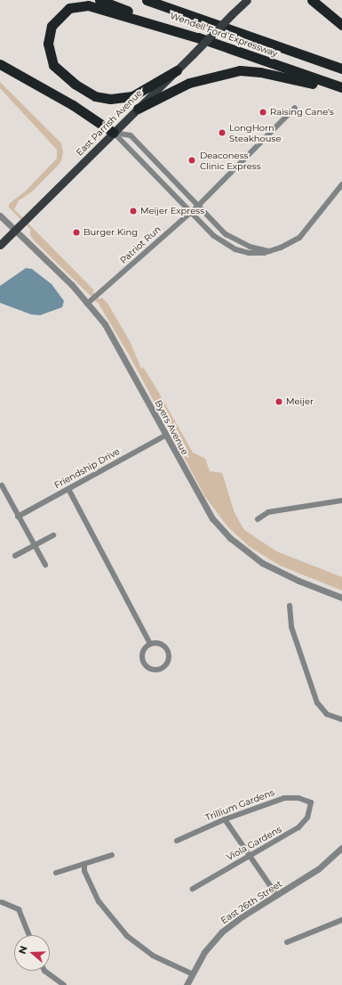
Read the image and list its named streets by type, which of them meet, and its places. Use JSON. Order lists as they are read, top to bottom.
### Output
{
  "streets": {
    "highway": ["Wendell Ford Expressway"],
    "main road": ["East Parrish Avenue"],
    "street": [
      "Patriot Run",
      "Byers Avenue",
      "Friendship Drive",
      "Trillium Gardens",
      "Viola Gardens",
      "East 26th Street"
    ]
  },
  "crossings": [
    ["East Parrish Avenue", "Byers Avenue"],
    ["Patriot Run", "Byers Avenue"],
    ["Byers Avenue", "Friendship Drive"],
    ["Trillium Gardens", "Viola Gardens"]
  ],
  "places": [
    "Raising Cane's",
    "LongHorn Steakhouse",
    "Deaconess Clinic Express",
    "Meijer Express",
    "Burger King",
    "Meijer"
  ],
  "north": "left"
}
